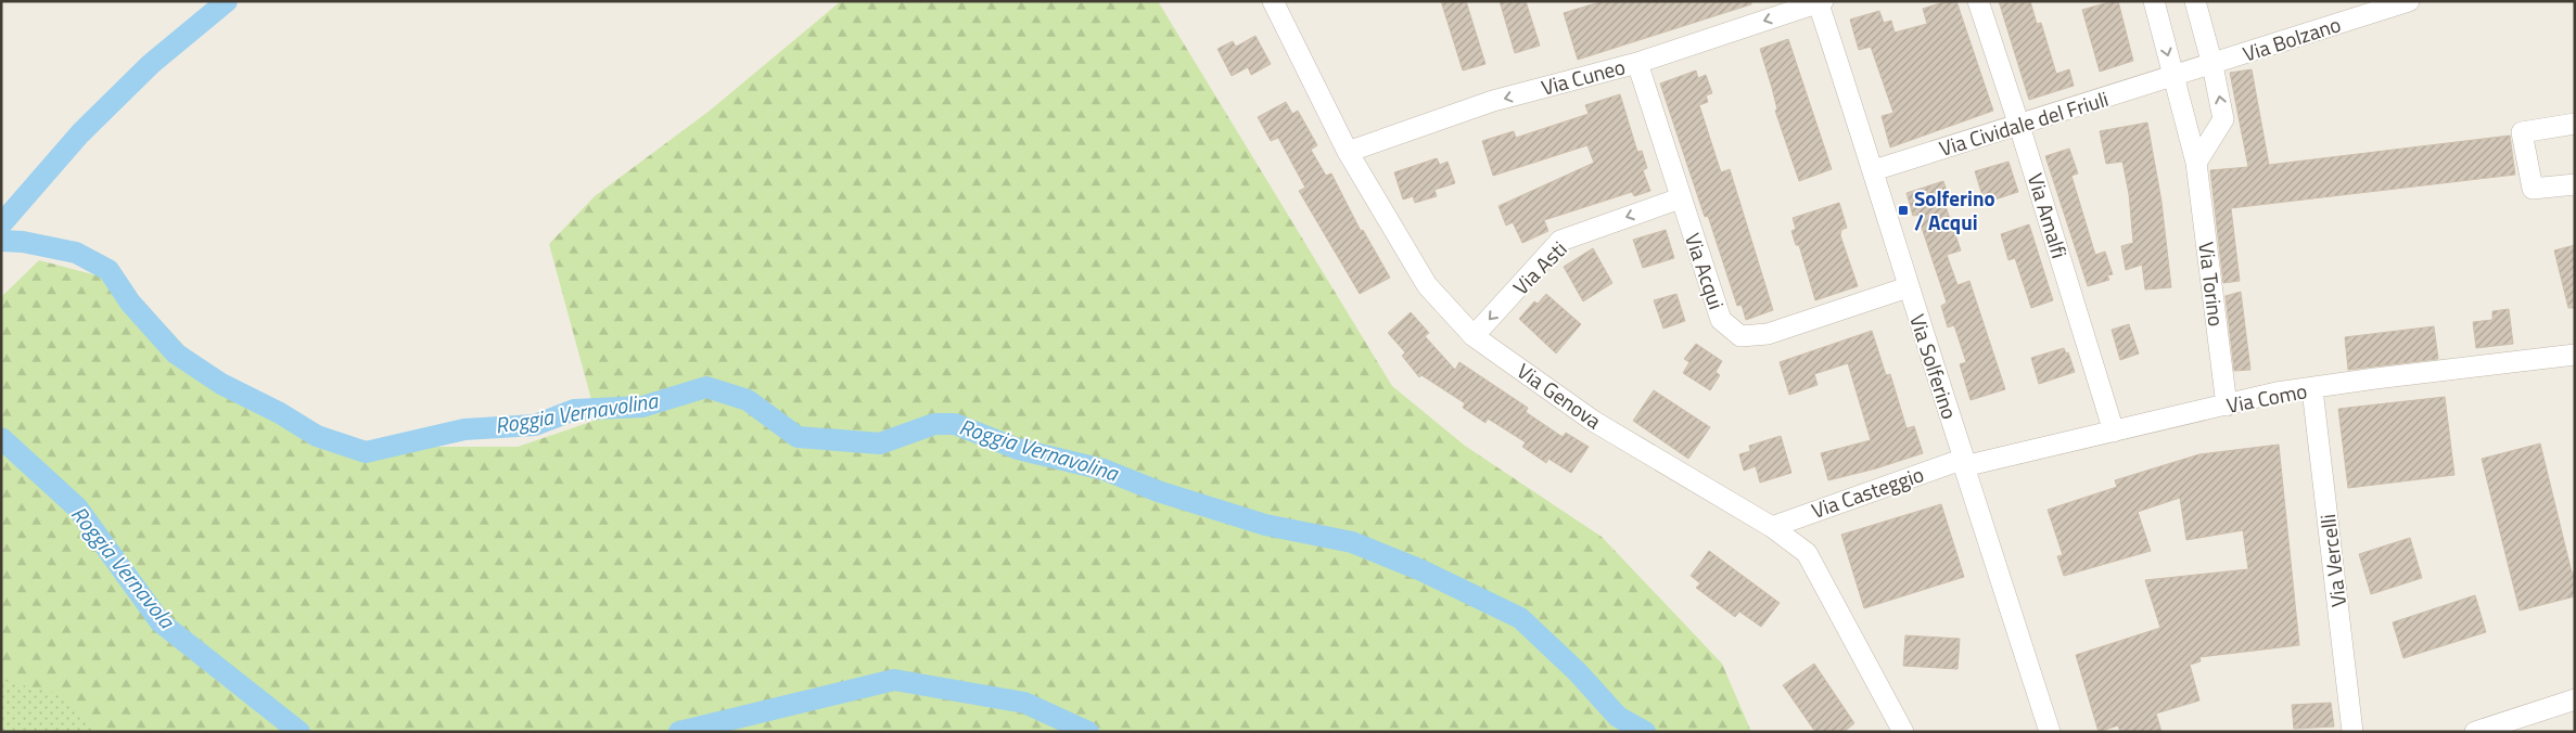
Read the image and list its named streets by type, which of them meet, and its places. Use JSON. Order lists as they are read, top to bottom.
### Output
{
  "streets": {
    "street": [
      "Via Bolzano",
      "Via Cuneo",
      "Via Cividale del Friuli",
      "Via Amalfi",
      "Via Asti",
      "Via Acqui",
      "Via Torino",
      "Via Solferino",
      "Via Genova",
      "Via Como",
      "Via Casteggio",
      "Via Vercelli"
    ]
  },
  "crossings": [
    ["Via Bolzano", "Via Cividale del Friuli"],
    ["Via Bolzano", "Via Torino"],
    ["Via Cuneo", "Via Acqui"],
    ["Via Cuneo", "Via Solferino"],
    ["Via Cuneo", "Via Genova"],
    ["Via Cividale del Friuli", "Via Amalfi"],
    ["Via Cividale del Friuli", "Via Torino"],
    ["Via Cividale del Friuli", "Via Solferino"],
    ["Via Amalfi", "Via Como"],
    ["Via Asti", "Via Acqui"],
    ["Via Asti", "Via Genova"],
    ["Via Acqui", "Via Solferino"],
    ["Via Torino", "Via Como"],
    ["Via Solferino", "Via Como"],
    ["Via Solferino", "Via Casteggio"],
    ["Via Genova", "Via Casteggio"],
    ["Via Como", "Via Casteggio"],
    ["Via Como", "Via Vercelli"]
  ],
  "one_way": ["Via Cuneo", "Via Asti"],
  "water": ["Roggia Vernavolina", "Roggia Vernavola"],
  "places": {
    "transit": ["Solferino / Acqui"]
  }
}
